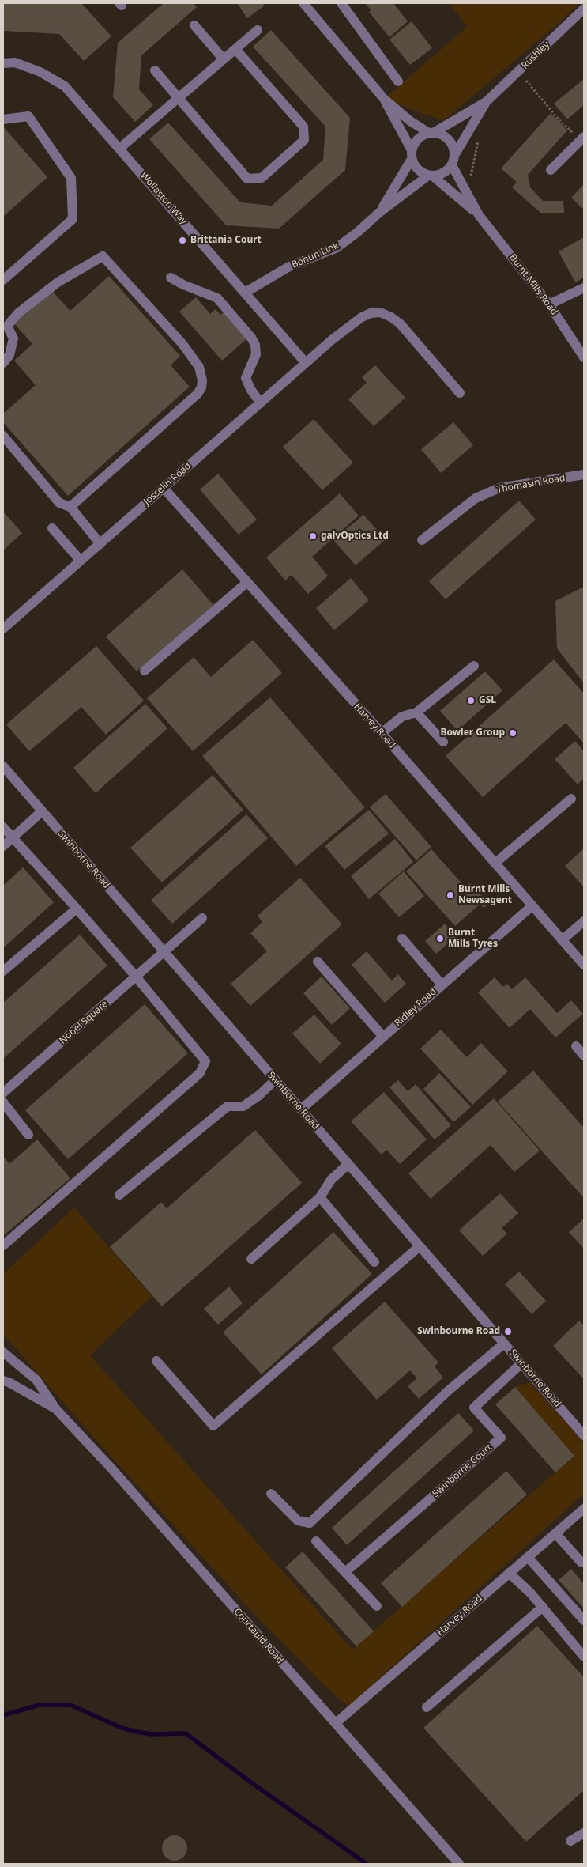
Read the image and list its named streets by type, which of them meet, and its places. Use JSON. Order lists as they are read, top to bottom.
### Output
{
  "streets": {
    "street": [
      "Rushley",
      "Wollaston Way",
      "Bohun Link",
      "Burnt Mills Road",
      "Josselin Road",
      "Thomasin Road",
      "Harvey Road",
      "Swinborne Road",
      "Ridley Road",
      "Nobel Square",
      "Swinborne Court",
      "Courtauld Road"
    ]
  },
  "crossings": [
    ["Rushley", "Burnt Mills Road"],
    ["Wollaston Way", "Bohun Link"],
    ["Wollaston Way", "Josselin Road"],
    ["Josselin Road", "Harvey Road"],
    ["Harvey Road", "Ridley Road"],
    ["Harvey Road", "Courtauld Road"],
    ["Swinborne Road", "Ridley Road"],
    ["Swinborne Road", "Nobel Square"],
    ["Swinborne Road", "Swinborne Court"]
  ],
  "places": [
    "Brittania Court",
    "galvOptics Ltd",
    "GSL",
    "Bowler Group",
    "Burnt Mills Newsagent",
    "Burnt Mills Tyres",
    "Swinbourne Road"
  ]
}
